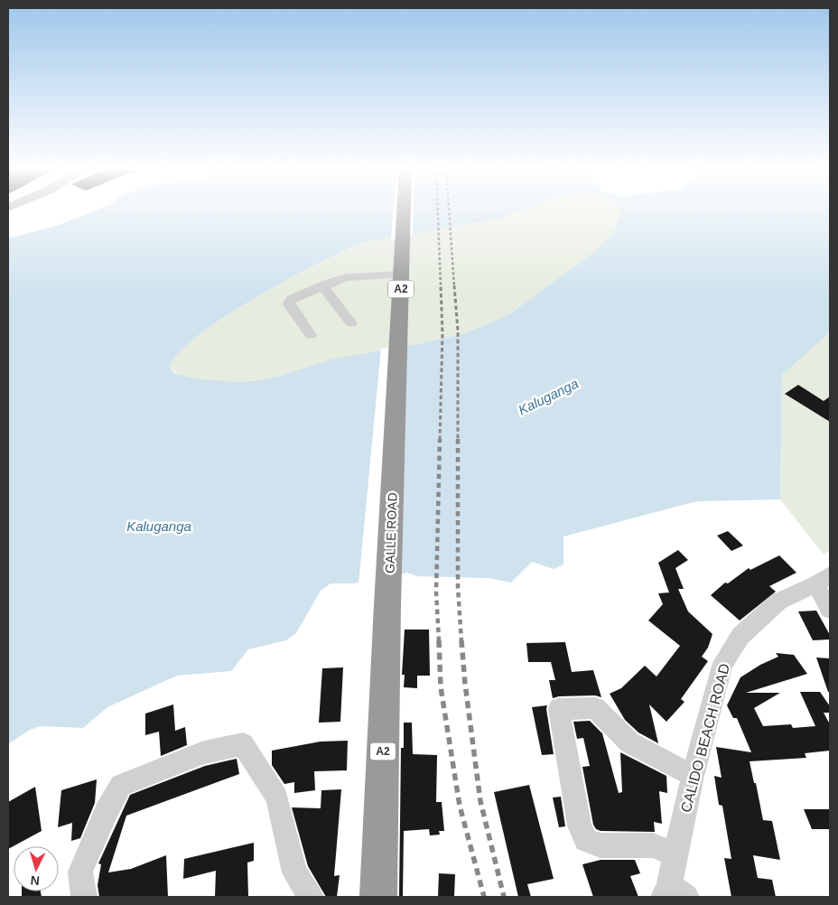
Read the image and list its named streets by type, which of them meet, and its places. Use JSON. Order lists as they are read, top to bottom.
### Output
{
  "streets": {
    "highway": ["A2", "GALLE ROAD"],
    "street": ["CALIDO BEACH ROAD"]
  },
  "water": ["Kaluganga"],
  "north": "bottom"
}
